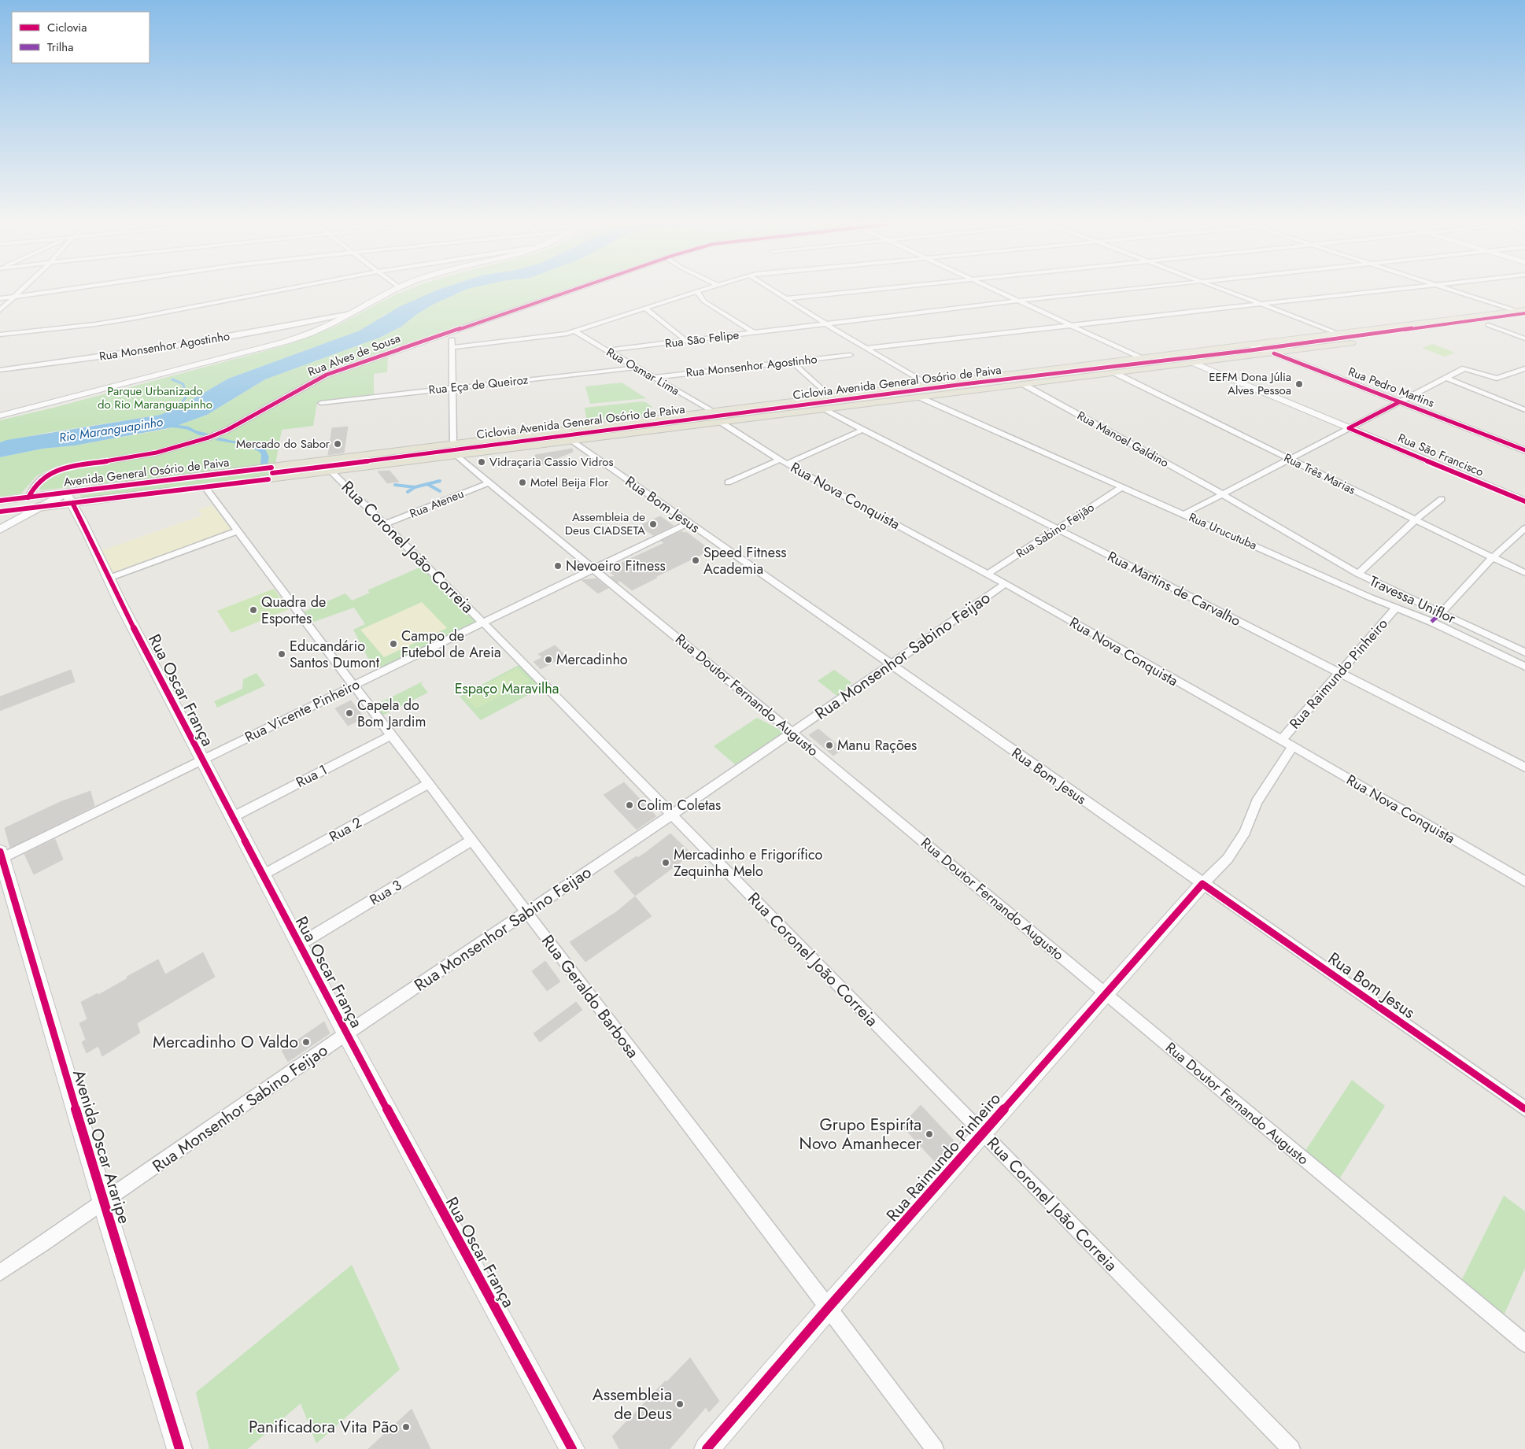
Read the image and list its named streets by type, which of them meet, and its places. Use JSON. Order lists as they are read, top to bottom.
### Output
{
  "streets": {
    "main road": ["Avenida General Osório de Paiva"],
    "street": [
      "Rua São Felipe",
      "Rua Monsenhor Agostinho",
      "Rua Alves de Sousa",
      "Rua Osmar Lima",
      "Rua Eça de Queiroz",
      "Rua Pedro Martins",
      "Rua Manoel Galdino",
      "Rua São Francisco",
      "Rua Três Marias",
      "Rua Nova Conquista",
      "Rua Ateneu",
      "Rua Bom Jesus",
      "Rua Sabino Feijão",
      "Rua Urucutuba",
      "Rua Coronel João Correia",
      "Rua Martins de Carvalho",
      "Travessa Uniflor",
      "Rua Monsenhor Sabino Feijao",
      "Rua Raimundo Pinheiro",
      "Rua Oscar França",
      "Rua Doutor Fernando Augusto",
      "Rua Vicente Pinheiro",
      "Rua 1",
      "Rua 2",
      "Rua 3",
      "Rua Geraldo Barbosa",
      "Avenida Oscar Araripe"
    ],
    "cycle path": ["Ciclovia Avenida General Osório de Paiva"]
  },
  "crossings": [
    ["Rua São Felipe", "Rua Osmar Lima"],
    ["Rua Monsenhor Agostinho", "Rua Osmar Lima"],
    ["Rua Alves de Sousa", "Avenida General Osório de Paiva"],
    ["Rua Osmar Lima", "Rua Eça de Queiroz"],
    ["Rua Osmar Lima", "Avenida General Osório de Paiva"],
    ["Rua Pedro Martins", "Avenida General Osório de Paiva"],
    ["Rua Manoel Galdino", "Avenida General Osório de Paiva"],
    ["Rua Manoel Galdino", "Travessa Uniflor"],
    ["Rua São Francisco", "Avenida General Osório de Paiva"],
    ["Avenida General Osório de Paiva", "Rua Três Marias"],
    ["Avenida General Osório de Paiva", "Rua Nova Conquista"],
    ["Avenida General Osório de Paiva", "Rua Bom Jesus"],
    ["Avenida General Osório de Paiva", "Rua Urucutuba"],
    ["Avenida General Osório de Paiva", "Rua Coronel João Correia"],
    ["Avenida General Osório de Paiva", "Rua Martins de Carvalho"],
    ["Avenida General Osório de Paiva", "Rua Oscar França"],
    ["Avenida General Osório de Paiva", "Rua Doutor Fernando Augusto"],
    ["Avenida General Osório de Paiva", "Rua Geraldo Barbosa"],
    ["Rua Três Marias", "Travessa Uniflor"],
    ["Rua Nova Conquista", "Rua Sabino Feijão"],
    ["Rua Nova Conquista", "Rua Monsenhor Sabino Feijao"],
    ["Rua Nova Conquista", "Rua Raimundo Pinheiro"],
    ["Rua Ateneu", "Rua Coronel João Correia"],
    ["Rua Ateneu", "Rua Doutor Fernando Augusto"],
    ["Rua Bom Jesus", "Rua Monsenhor Sabino Feijao"],
    ["Rua Bom Jesus", "Rua Raimundo Pinheiro"],
    ["Rua Bom Jesus", "Rua Vicente Pinheiro"],
    ["Rua Sabino Feijão", "Rua Urucutuba"],
    ["Rua Sabino Feijão", "Rua Martins de Carvalho"],
    ["Rua Urucutuba", "Rua Raimundo Pinheiro"],
    ["Rua Coronel João Correia", "Rua Monsenhor Sabino Feijao"],
    ["Rua Coronel João Correia", "Rua Raimundo Pinheiro"],
    ["Rua Coronel João Correia", "Rua Vicente Pinheiro"],
    ["Rua Martins de Carvalho", "Rua Raimundo Pinheiro"],
    ["Rua Monsenhor Sabino Feijao", "Rua Oscar França"],
    ["Rua Monsenhor Sabino Feijao", "Rua Doutor Fernando Augusto"],
    ["Rua Monsenhor Sabino Feijao", "Rua Geraldo Barbosa"],
    ["Rua Monsenhor Sabino Feijao", "Avenida Oscar Araripe"],
    ["Rua Raimundo Pinheiro", "Rua Doutor Fernando Augusto"],
    ["Rua Raimundo Pinheiro", "Rua Geraldo Barbosa"],
    ["Rua Oscar França", "Rua Vicente Pinheiro"],
    ["Rua Oscar França", "Rua 1"],
    ["Rua Oscar França", "Rua 2"],
    ["Rua Oscar França", "Rua 3"],
    ["Rua Doutor Fernando Augusto", "Rua Vicente Pinheiro"],
    ["Rua Vicente Pinheiro", "Rua Geraldo Barbosa"],
    ["Rua Vicente Pinheiro", "Avenida Oscar Araripe"],
    ["Rua 1", "Rua Geraldo Barbosa"],
    ["Rua 2", "Rua Geraldo Barbosa"],
    ["Rua 3", "Rua Geraldo Barbosa"]
  ],
  "water": ["Rio Maranguapinho"],
  "parks": ["Parque Urbanizado do Rio Maranguapinho", "Espaço Maravilha"],
  "places": [
    "EEFM Dona Júlia Alves Pessoa",
    "Mercado do Sabor",
    "Vidraçaria Cassio Vidros",
    "Motel Beija Flor",
    "Assembleia de Deus CIADSETA",
    "Speed Fitness Academia",
    "Nevoeiro Fitness",
    "Quadra de Esportes",
    "Campo de Futebol de Areia",
    "Educandário Santos Dumont",
    "Mercadinho",
    "Capela do Bom Jardim",
    "Manu Rações",
    "Colim Coletas",
    "Mercadinho e Frigorífico Zequinha Melo",
    "Mercadinho O Valdo",
    "Grupo Espiríta Novo Amanhecer",
    "Assembleia de Deus",
    "Panificadora Vita Pão"
  ],
  "legend": ["Ciclovia", "Trilha"]
}
